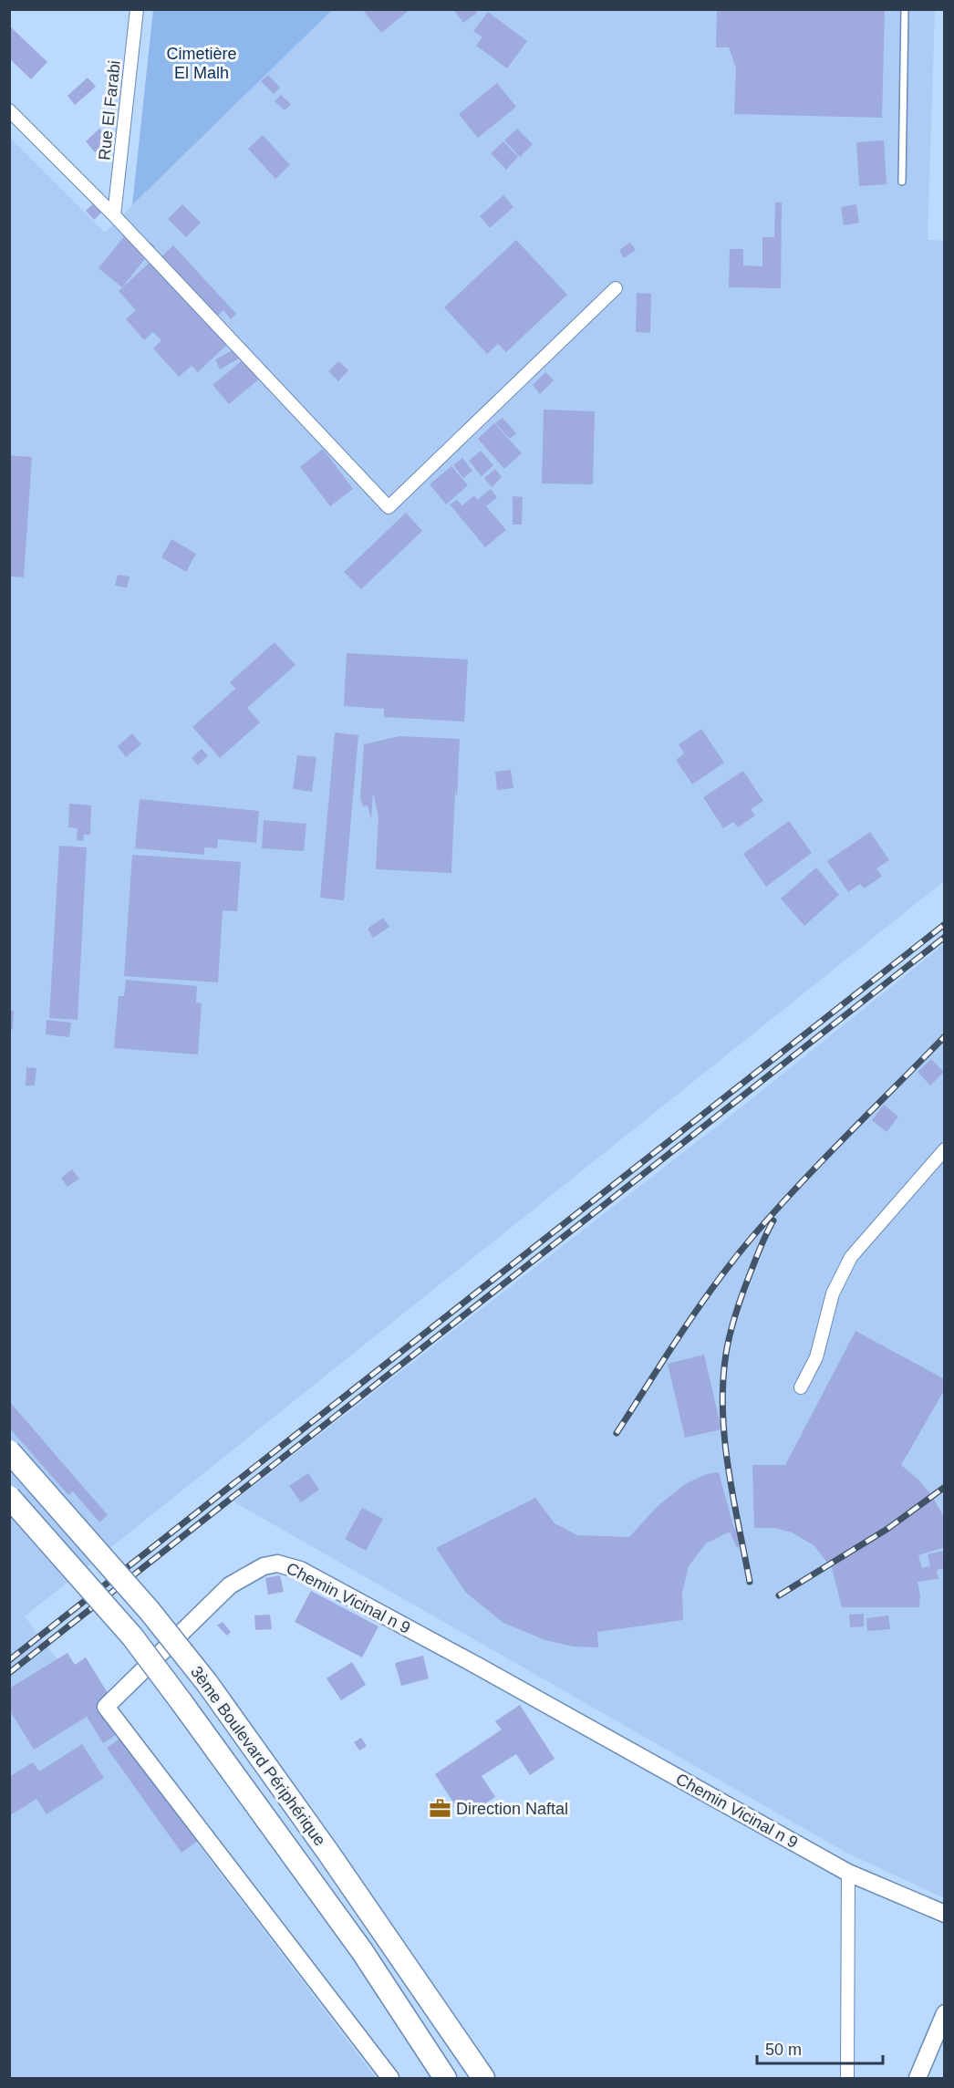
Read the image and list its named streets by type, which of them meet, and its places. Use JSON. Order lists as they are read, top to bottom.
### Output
{
  "streets": {
    "highway": ["3ème Boulevard Périphérique"],
    "street": ["Rue El Farabi", "Chemin Vicinal n 9"]
  },
  "parks": ["Cimetière El Malh"],
  "places": {
    "office": ["Direction Naftal"]
  },
  "scale_bar": "50 m"
}
